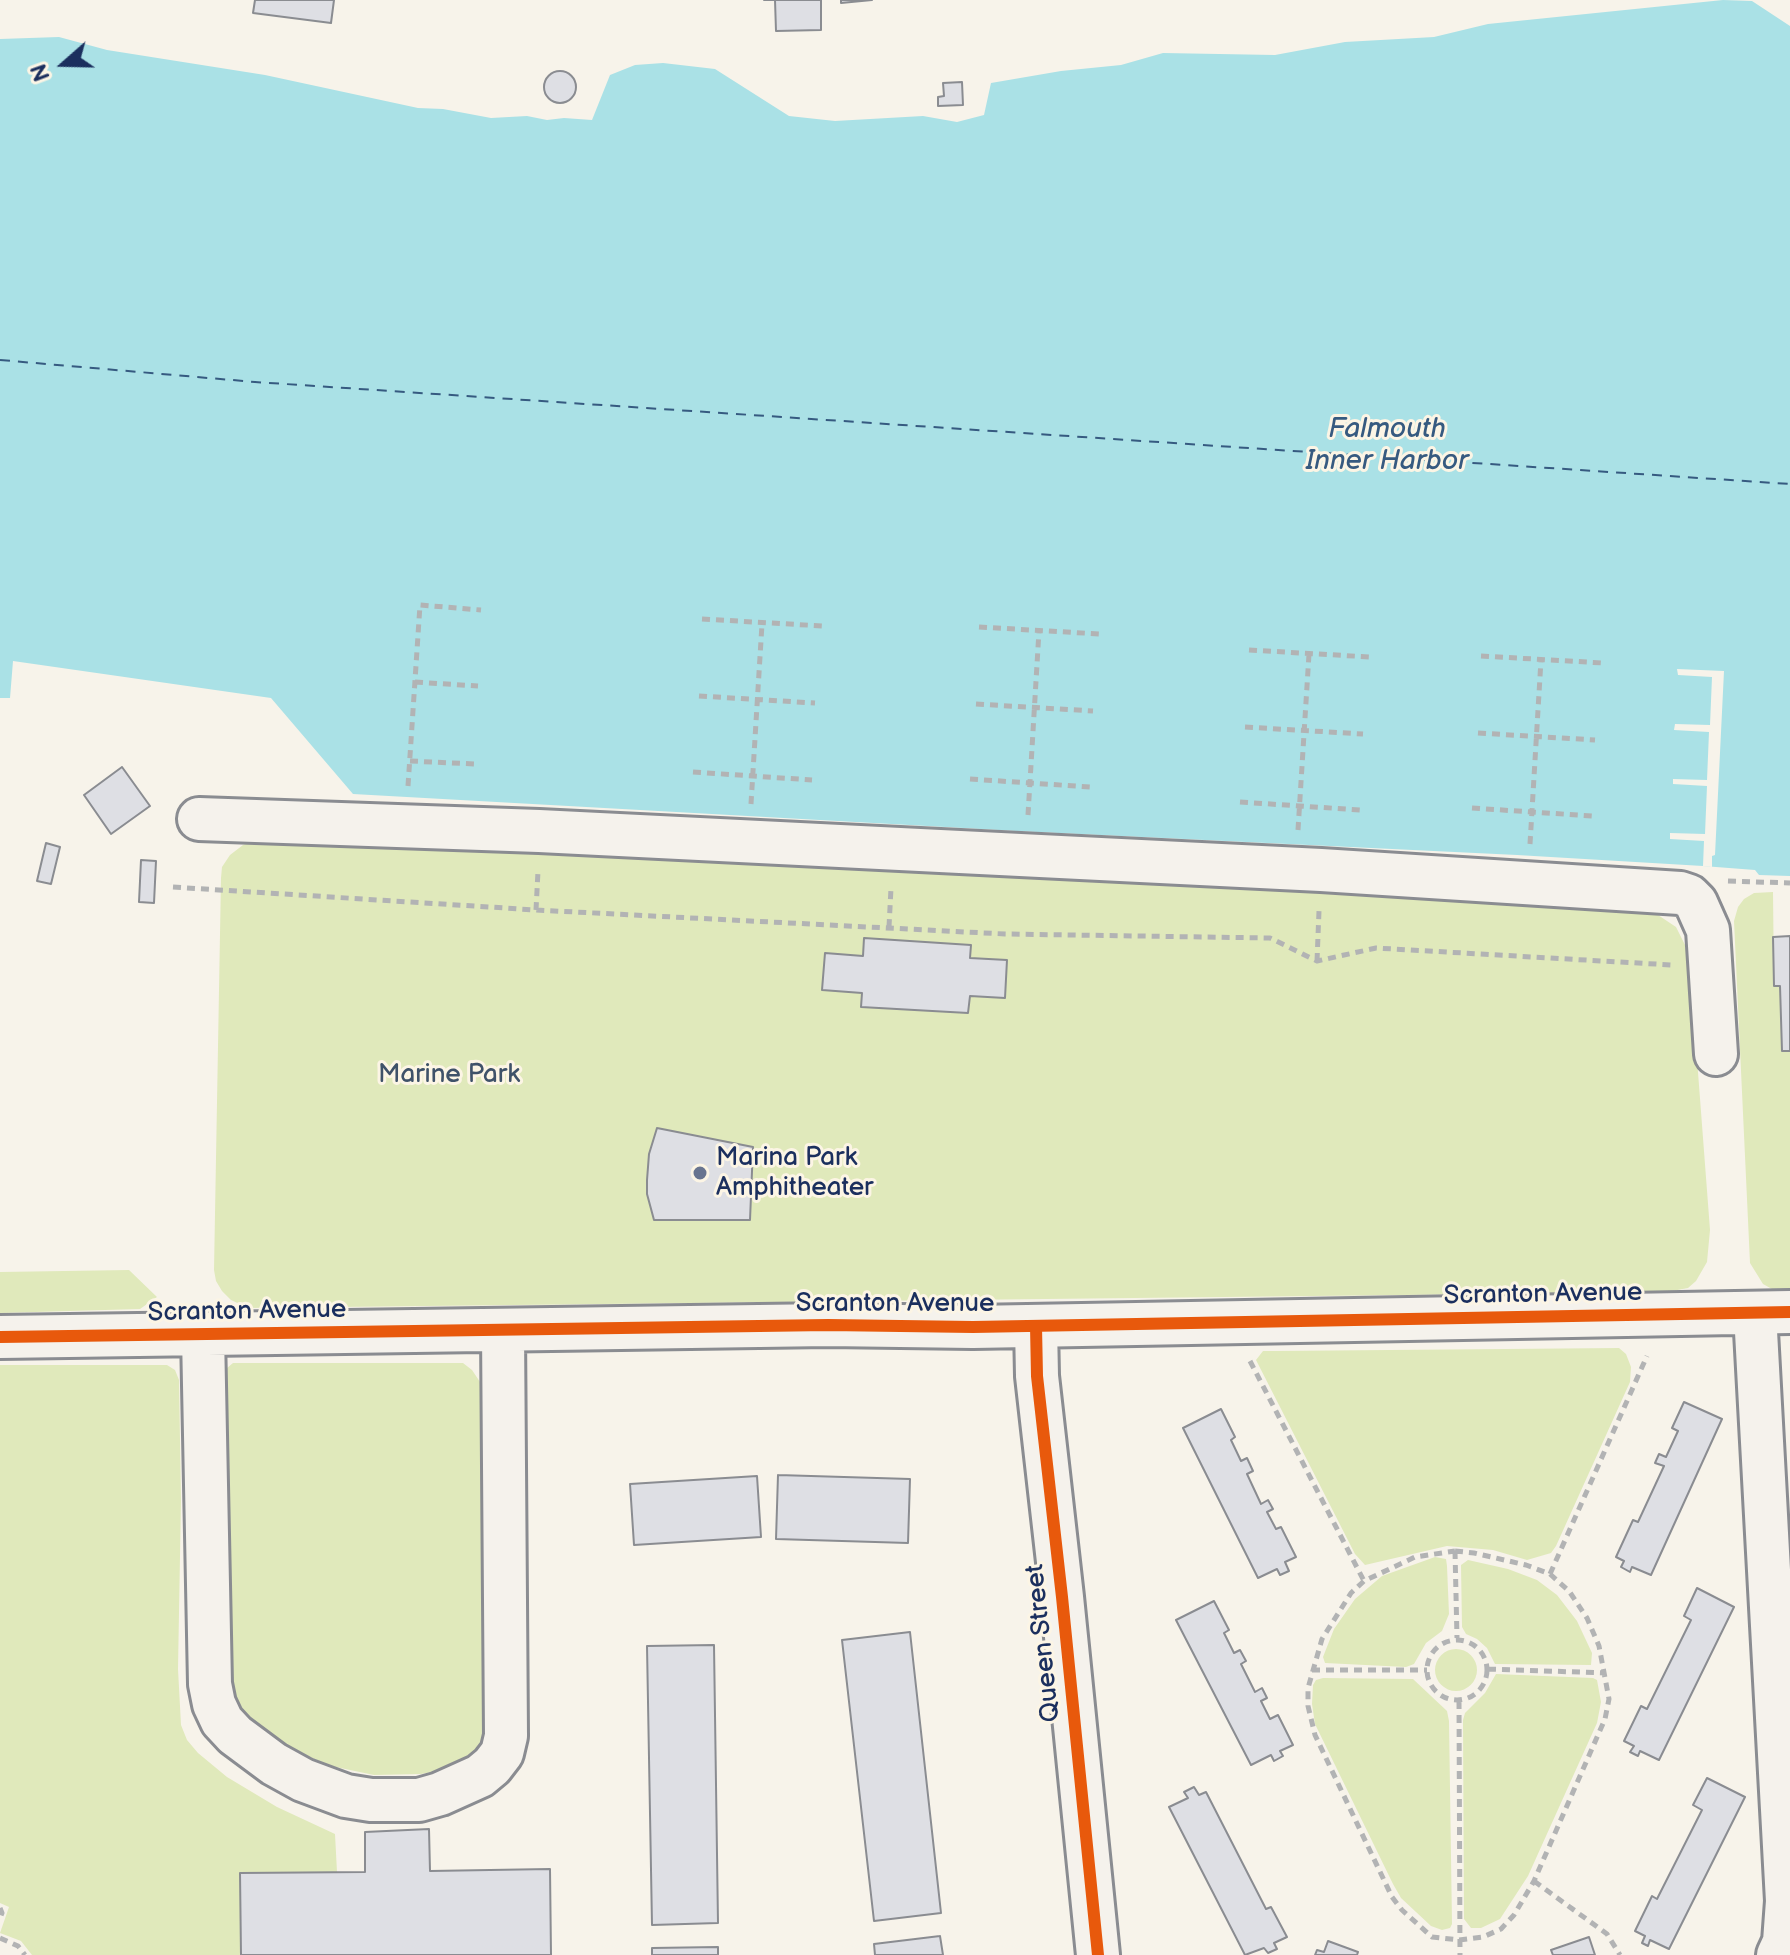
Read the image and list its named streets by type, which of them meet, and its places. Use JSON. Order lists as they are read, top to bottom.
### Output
{
  "streets": {
    "street": ["Scranton Avenue", "Queen Street"]
  },
  "crossings": [
    ["Scranton Avenue", "Queen Street"]
  ],
  "water": ["Falmouth Inner Harbor"],
  "parks": ["Marine Park"],
  "places": ["Marina Park Amphitheater"],
  "north": "left"
}
